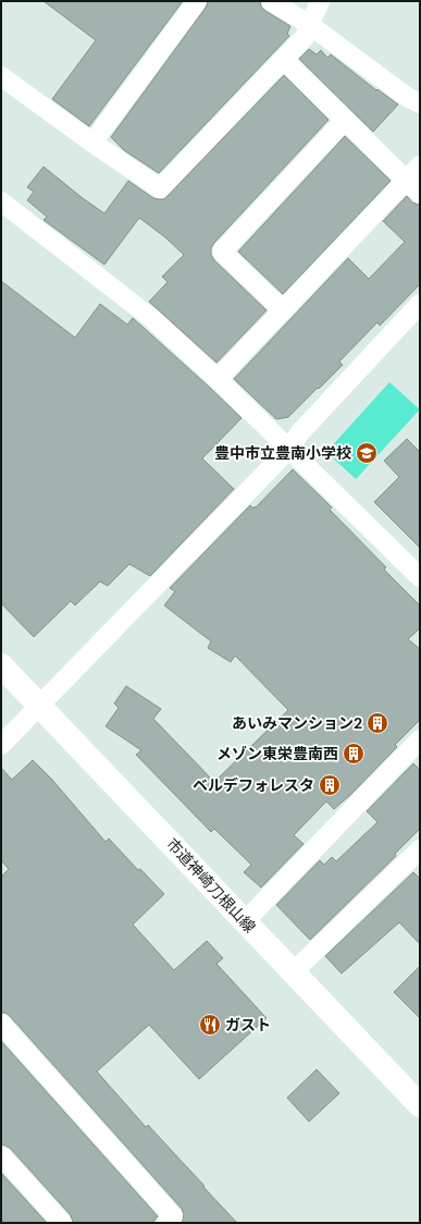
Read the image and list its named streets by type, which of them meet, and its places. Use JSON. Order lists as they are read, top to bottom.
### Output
{
  "streets": {
    "street": ["市道神崎刀根山線"]
  },
  "places": {
    "school or university": ["豊中市立豊南小学校"],
    "building": ["あいみマンション2", "メゾン東栄豊南西", "ベルデフォレスタ"],
    "restaurant": ["ガスト"]
  }
}
